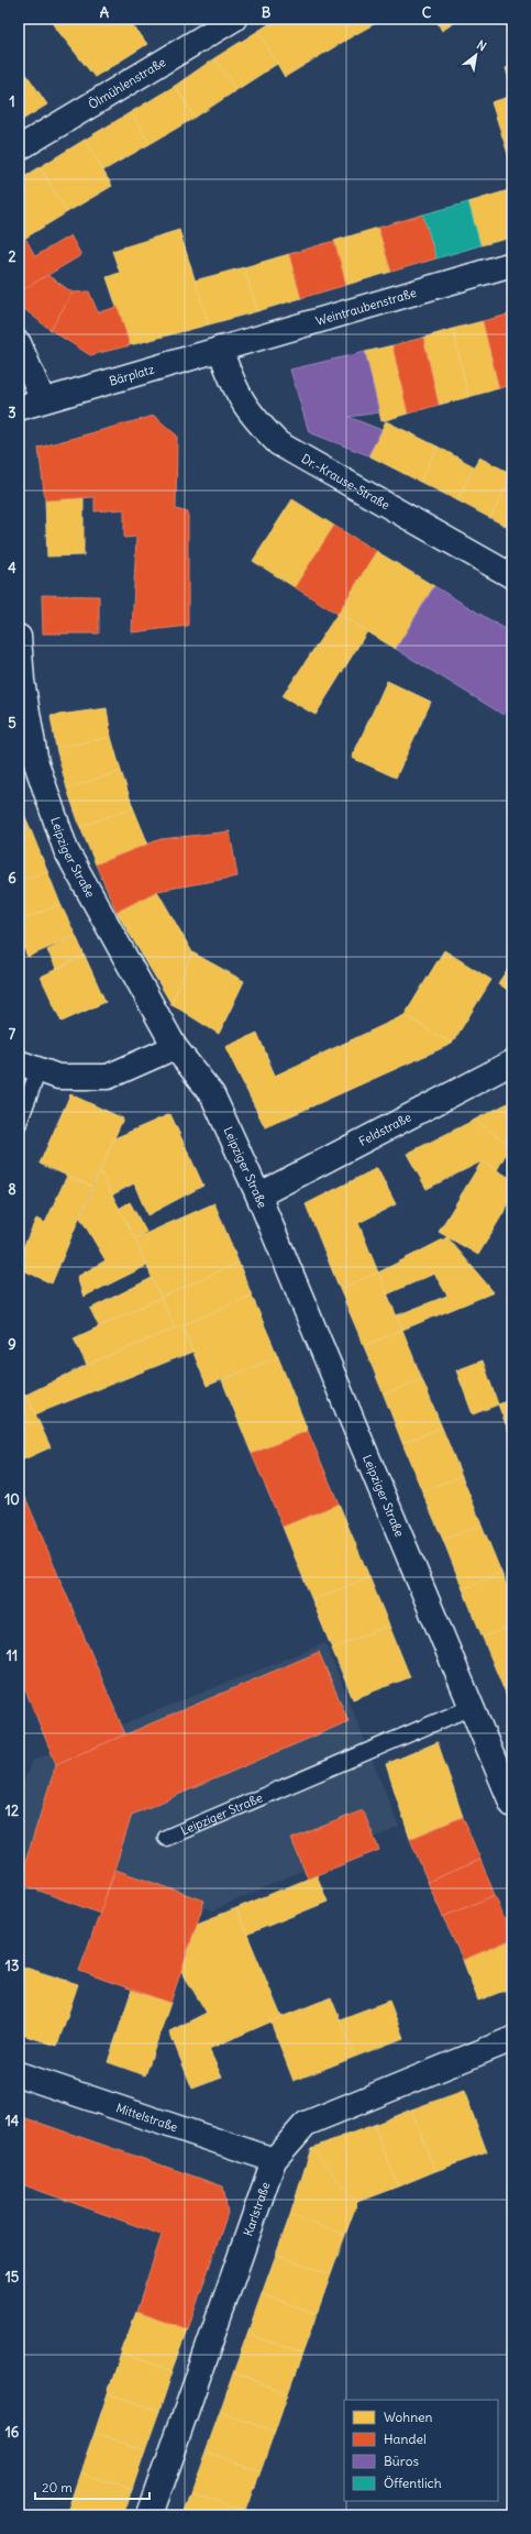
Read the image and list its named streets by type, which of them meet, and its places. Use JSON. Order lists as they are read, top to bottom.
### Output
{
  "streets": {
    "street": [
      "Ölmühlenstraße",
      "Weintraubenstraße",
      "Bärplatz",
      "Dr.-Krause-Straße",
      "Leipziger Straße",
      "Feldstraße",
      "Mittelstraße",
      "Karlstraße"
    ]
  },
  "crossings": [
    ["Weintraubenstraße", "Bärplatz"],
    ["Weintraubenstraße", "Dr.-Krause-Straße"],
    ["Bärplatz", "Dr.-Krause-Straße"],
    ["Leipziger Straße", "Feldstraße"],
    ["Mittelstraße", "Karlstraße"]
  ],
  "legend": [
    "Wohnen",
    "Handel",
    "Büros",
    "Öffentlich"
  ],
  "scale_bar": "20 m",
  "north": "top right",
  "grid": {
    "columns": ["A", "B", "C"],
    "rows": [
      "1",
      "2",
      "3",
      "4",
      "5",
      "6",
      "7",
      "8",
      "9",
      "10",
      "11",
      "12",
      "13",
      "14",
      "15",
      "16"
    ]
  }
}
